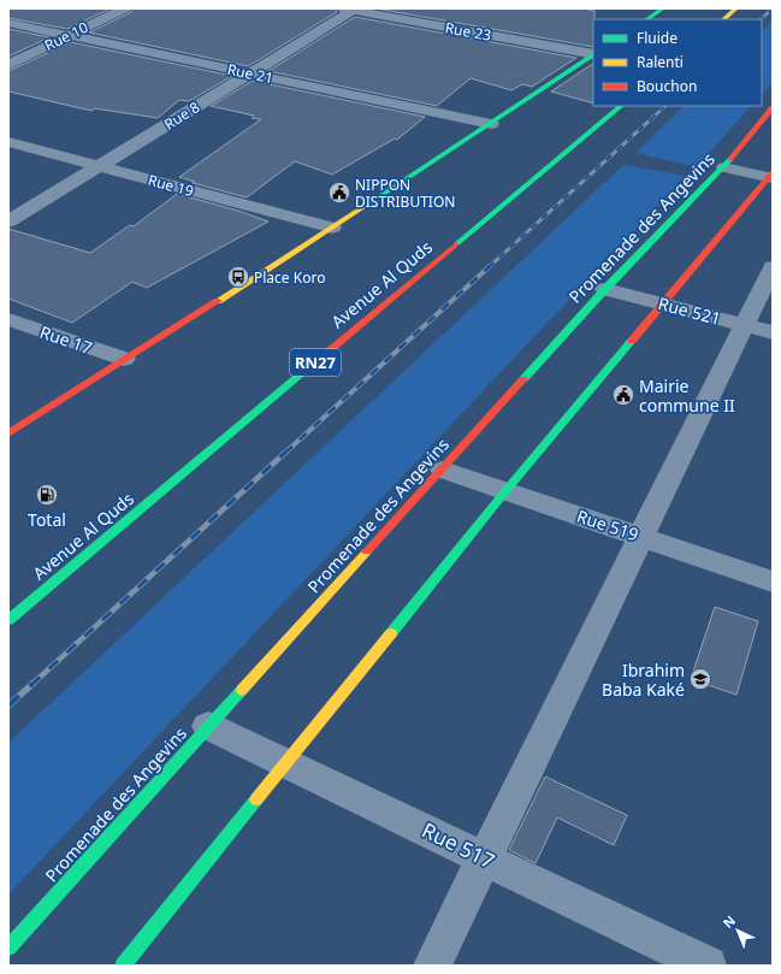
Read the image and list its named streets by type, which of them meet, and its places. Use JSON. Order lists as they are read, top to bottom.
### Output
{
  "streets": {
    "street": [
      "Rue 23",
      "Rue 10",
      "Rue 21",
      "Rue 8",
      "Rue 19",
      "Promenade des Angevins",
      "Avenue Al Quds",
      "Rue 521",
      "Rue 17",
      "RN27",
      "Rue 519",
      "Rue 517"
    ]
  },
  "crossings": [
    ["Rue 23", "Rue 8"],
    ["Rue 10", "Rue 21"],
    ["Rue 21", "Rue 8"],
    ["Rue 8", "Rue 19"],
    ["Promenade des Angevins", "Rue 521"],
    ["Promenade des Angevins", "Rue 519"],
    ["Promenade des Angevins", "Rue 517"]
  ],
  "places": {
    "public building": ["NIPPON DISTRIBUTION", "Mairie commune II"],
    "bus stop": ["Place Koro"],
    "fuel station": ["Total"],
    "school or university": ["Ibrahim Baba Kaké"]
  },
  "legend": ["Fluide", "Ralenti", "Bouchon"],
  "north": "top left"
}
